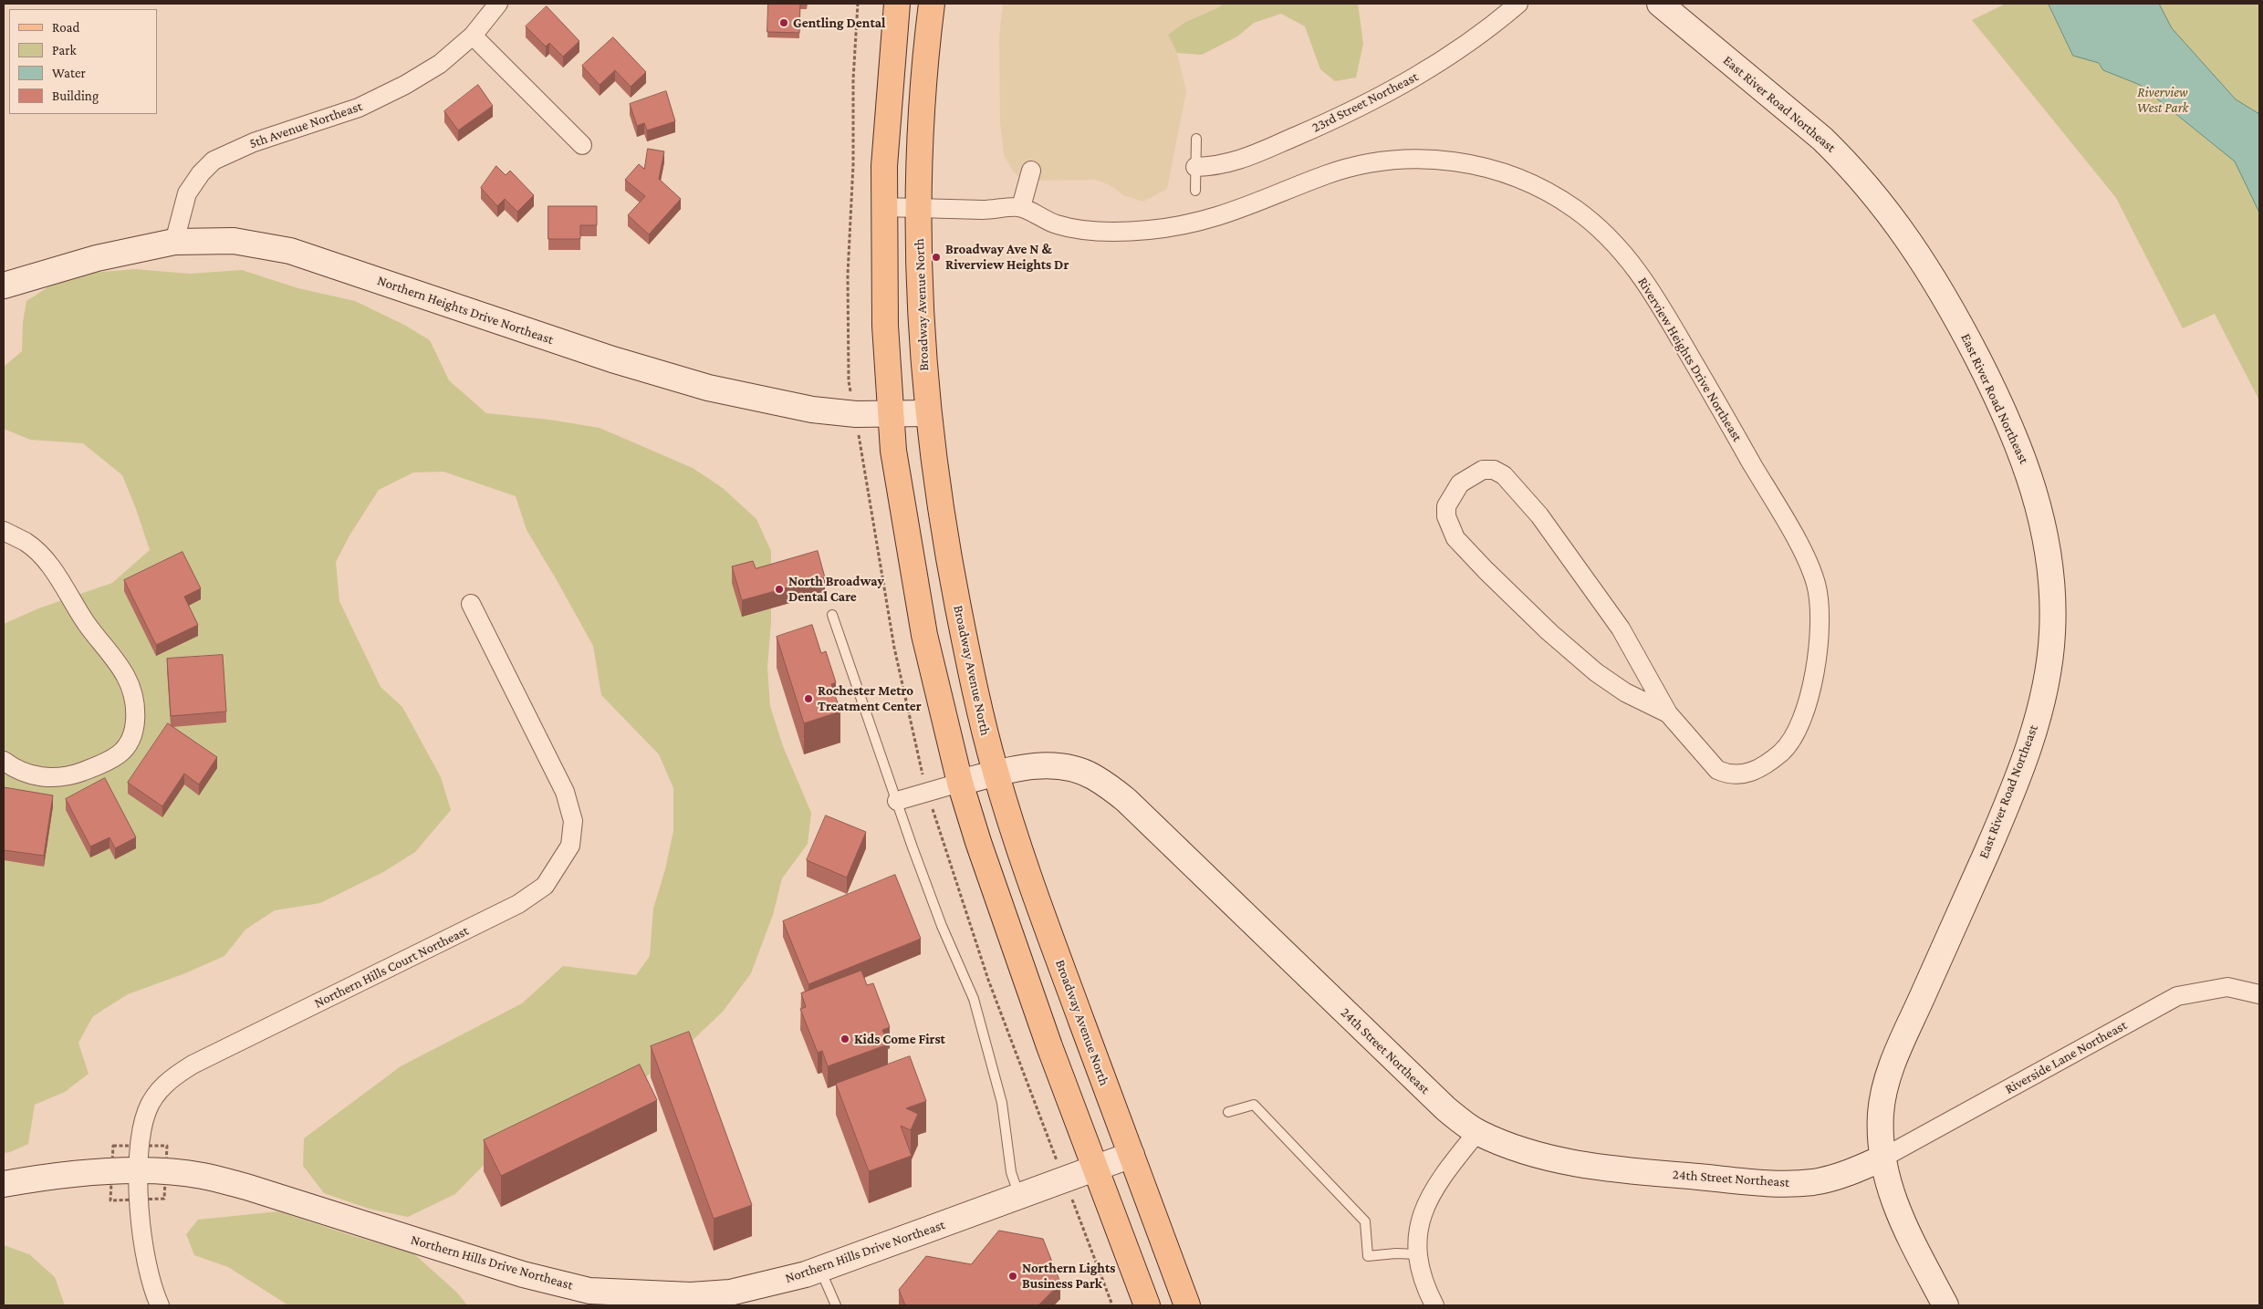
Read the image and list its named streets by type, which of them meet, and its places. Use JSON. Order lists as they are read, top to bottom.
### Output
{
  "streets": {
    "main road": ["Broadway Avenue North"],
    "street": [
      "23rd Street Northeast",
      "East River Road Northeast",
      "5th Avenue Northeast",
      "Northern Heights Drive Northeast",
      "Riverview Heights Drive Northeast",
      "Northern Hills Court Northeast",
      "24th Street Northeast",
      "Riverside Lane Northeast",
      "Northern Hills Drive Northeast"
    ]
  },
  "crossings": [
    ["East River Road Northeast", "24th Street Northeast"],
    ["East River Road Northeast", "Riverside Lane Northeast"],
    ["5th Avenue Northeast", "Northern Heights Drive Northeast"],
    ["Broadway Avenue North", "Northern Heights Drive Northeast"],
    ["Broadway Avenue North", "24th Street Northeast"],
    ["Broadway Avenue North", "Northern Hills Drive Northeast"],
    ["Northern Hills Court Northeast", "Northern Hills Drive Northeast"],
    ["24th Street Northeast", "Riverside Lane Northeast"]
  ],
  "parks": ["Riverview West Park"],
  "places": [
    "Gentling Dental",
    "Broadway Ave N & Riverview Heights Dr",
    "North Broadway Dental Care",
    "Rochester Metro Treatment Center",
    "Kids Come First",
    "Northern Lights Business Park"
  ],
  "legend": [
    "Road",
    "Park",
    "Water",
    "Building"
  ]
}
